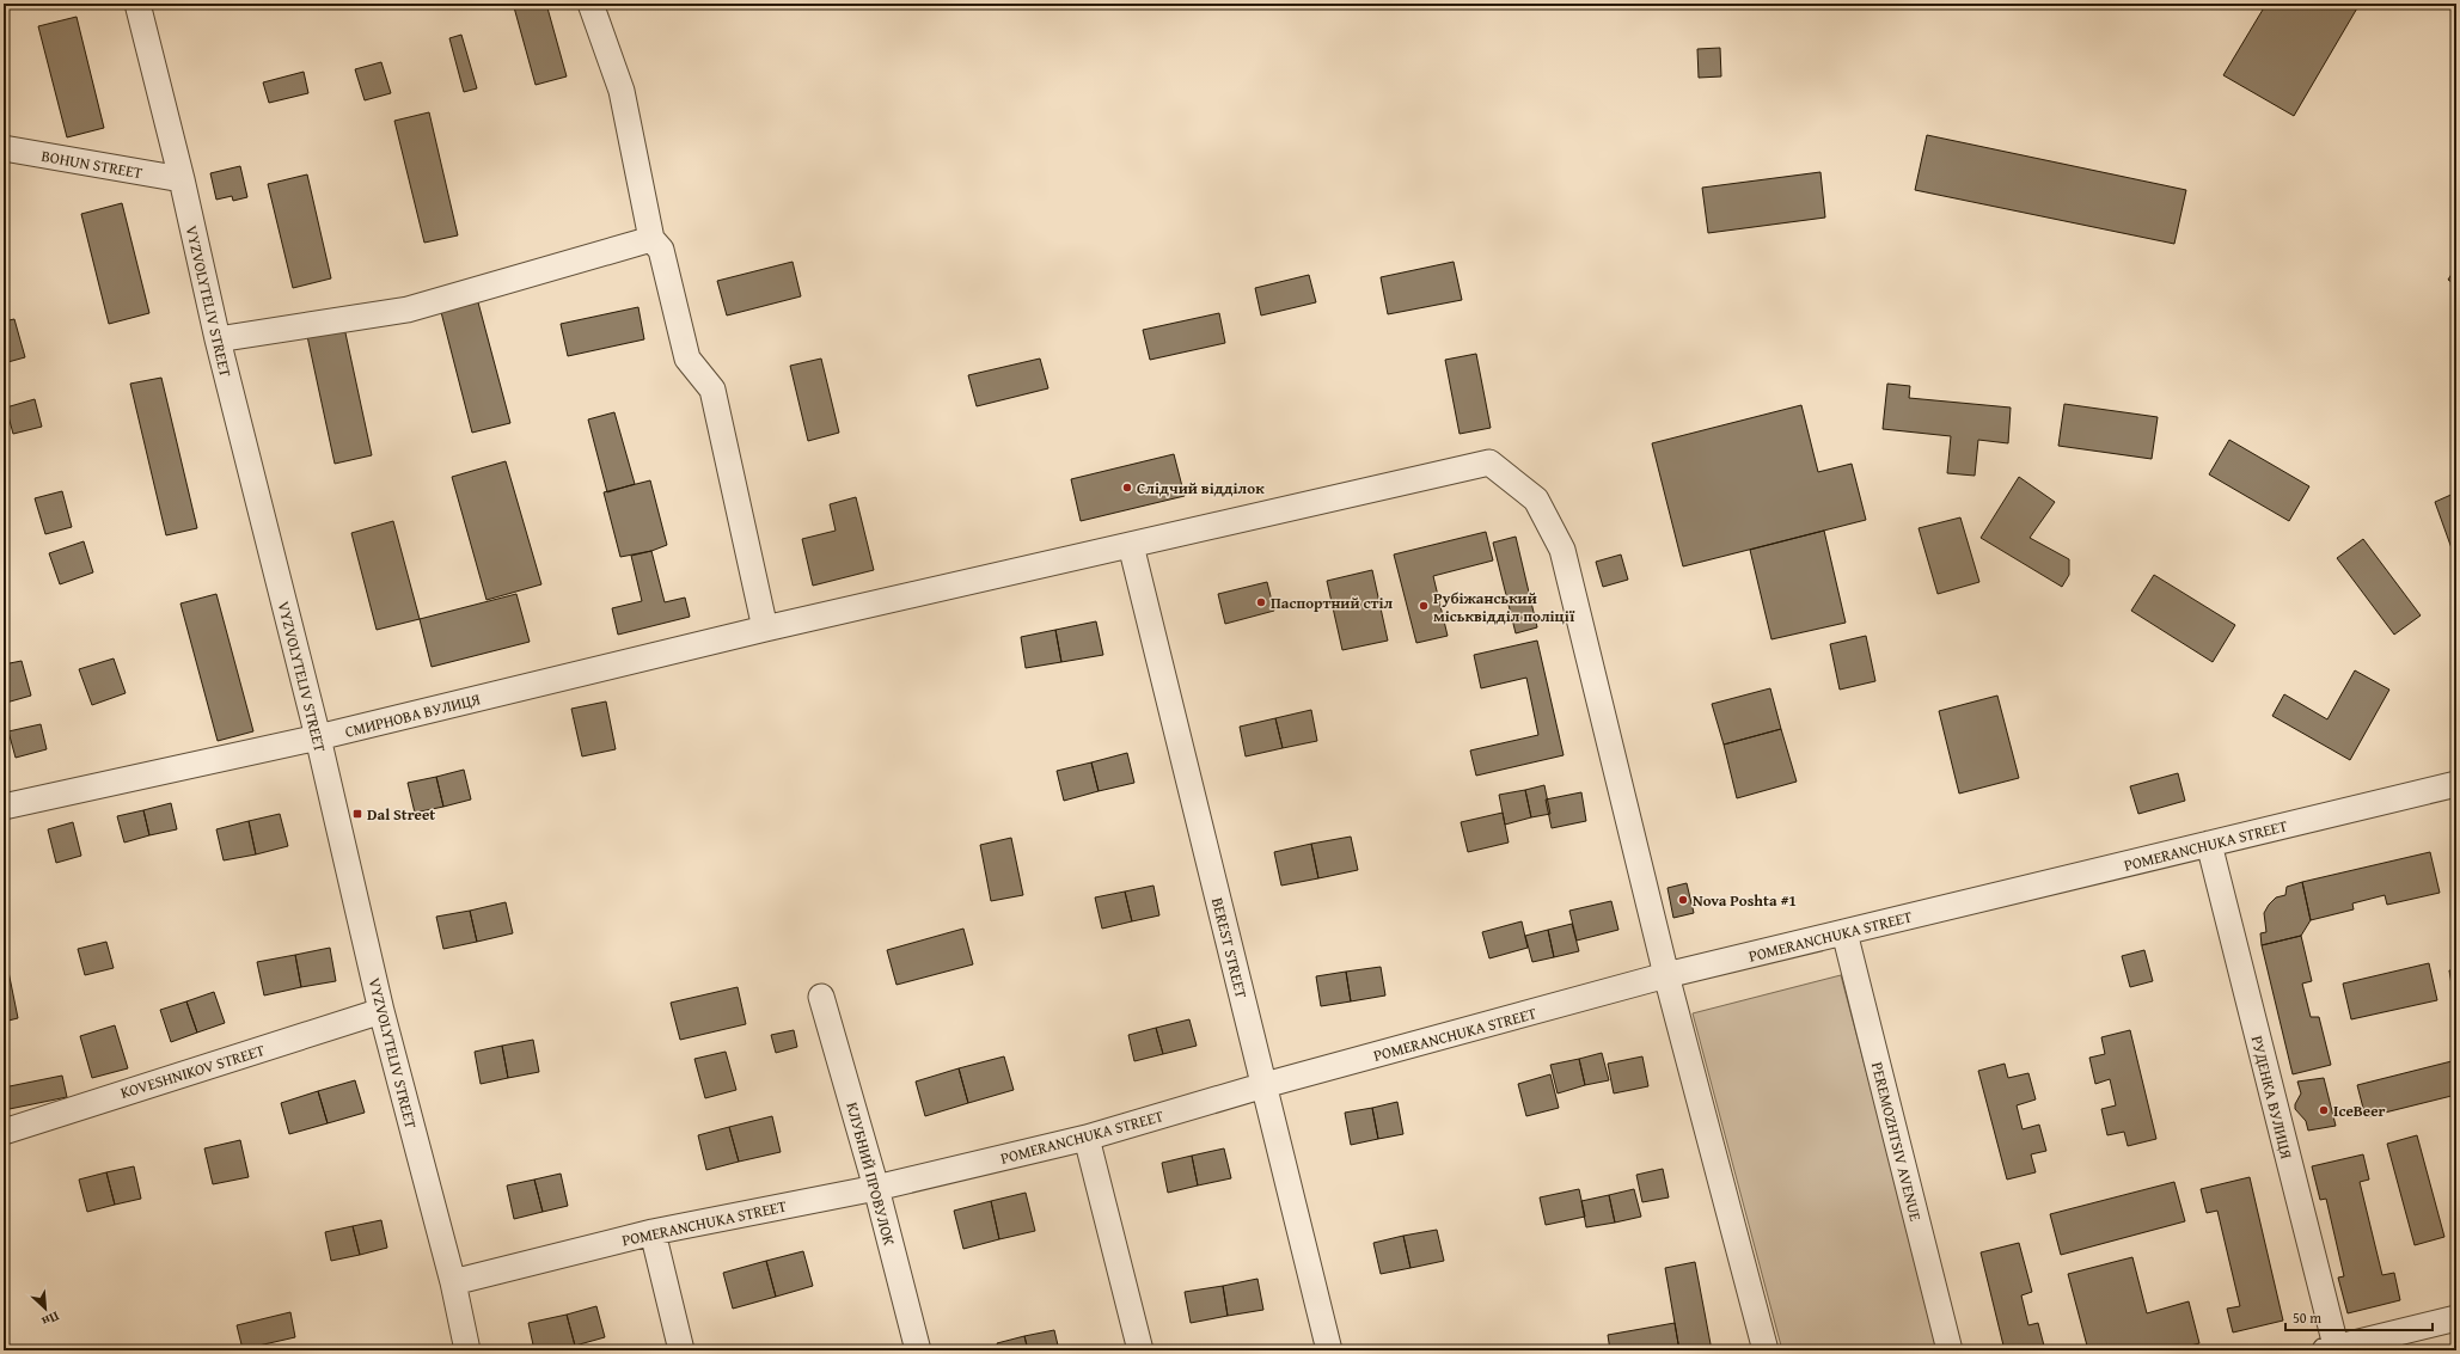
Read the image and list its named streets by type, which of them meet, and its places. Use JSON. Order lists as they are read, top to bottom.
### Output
{
  "streets": {
    "street": [
      "BOHUN STREET",
      "VYZVOLYTELIV STREET",
      "СМИРНОВА ВУЛИЦЯ",
      "POMERANCHUKA STREET",
      "BEREST STREET",
      "KOVESHNIKOV STREET",
      "РУДЕНКА ВУЛИЦЯ",
      "PEREMOZHTSIV AVENUE",
      "КЛУБНИЙ ПРОВУЛОК"
    ]
  },
  "crossings": [
    ["BOHUN STREET", "VYZVOLYTELIV STREET"],
    ["VYZVOLYTELIV STREET", "СМИРНОВА ВУЛИЦЯ"],
    ["VYZVOLYTELIV STREET", "POMERANCHUKA STREET"],
    ["VYZVOLYTELIV STREET", "KOVESHNIKOV STREET"],
    ["СМИРНОВА ВУЛИЦЯ", "POMERANCHUKA STREET"],
    ["СМИРНОВА ВУЛИЦЯ", "BEREST STREET"],
    ["POMERANCHUKA STREET", "BEREST STREET"],
    ["POMERANCHUKA STREET", "РУДЕНКА ВУЛИЦЯ"],
    ["POMERANCHUKA STREET", "PEREMOZHTSIV AVENUE"],
    ["POMERANCHUKA STREET", "КЛУБНИЙ ПРОВУЛОК"]
  ],
  "places": {
    "other": [
      "Слідчий відділок",
      "Паспортний стіл",
      "Рубіжанський міськвідділ поліції",
      "Nova Poshta #1",
      "IceBeer"
    ],
    "transit": ["Dal Street"]
  },
  "scale_bar": "50 m",
  "north": "bottom right"
}
